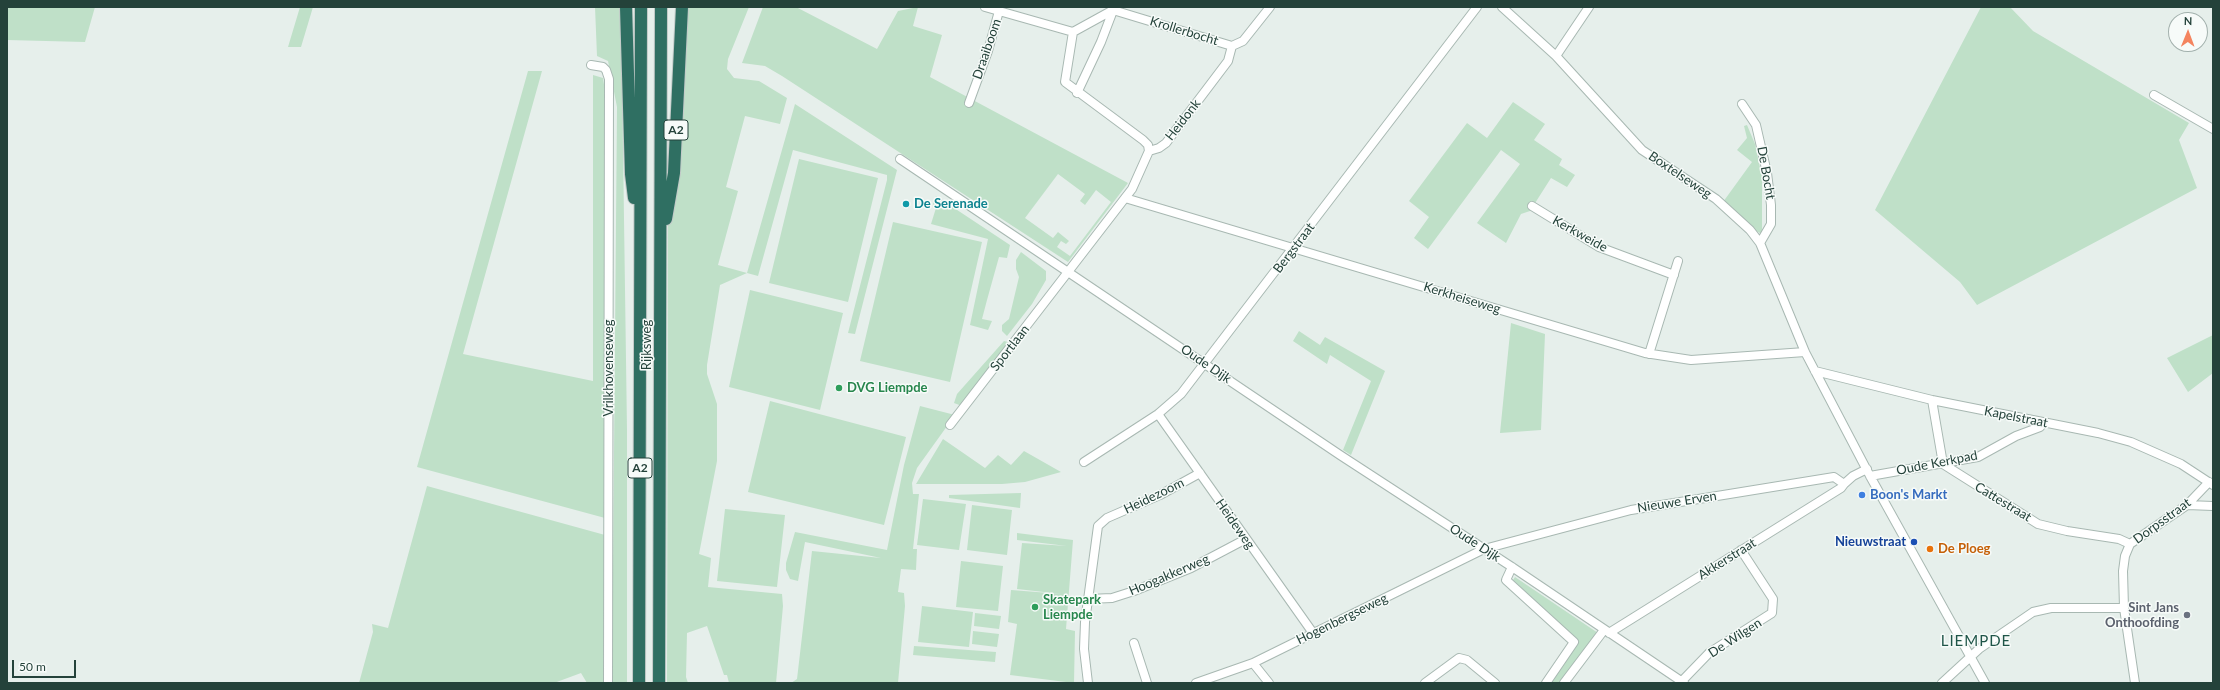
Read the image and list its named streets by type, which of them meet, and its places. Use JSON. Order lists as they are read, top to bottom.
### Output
{
  "streets": {
    "highway": ["A2", "Rijksweg"],
    "street": [
      "Krollerbocht",
      "Draaiboom",
      "Heidonk",
      "De Bocht",
      "Boxtelseweg",
      "Kerkweide",
      "Bergstraat",
      "Kerkheiseweg",
      "Sportlaan",
      "Oude Dijk",
      "Vrilkhovenseweg",
      "Kapelstraat",
      "Oude Kerkpad",
      "Heidezoom",
      "Nieuwe Erven",
      "Cattestraat",
      "Dorpsstraat",
      "Heideweg",
      "Akkerstraat",
      "Hoogakkerweg",
      "Hogenbergseweg",
      "De Wilgen"
    ]
  },
  "crossings": [
    ["Krollerbocht", "Heidonk"],
    ["A2", "Rijksweg"],
    ["De Bocht", "Boxtelseweg"],
    ["Boxtelseweg", "Kerkheiseweg"],
    ["Boxtelseweg", "Kapelstraat"],
    ["Bergstraat", "Kerkheiseweg"],
    ["Bergstraat", "Oude Dijk"],
    ["Bergstraat", "Heideweg"],
    ["Sportlaan", "Oude Dijk"],
    ["Oude Dijk", "Nieuwe Erven"],
    ["Oude Dijk", "Akkerstraat"],
    ["Oude Dijk", "Hogenbergseweg"],
    ["Oude Dijk", "De Wilgen"],
    ["Kapelstraat", "Oude Kerkpad"],
    ["Kapelstraat", "Dorpsstraat"],
    ["Oude Kerkpad", "Cattestraat"],
    ["Heidezoom", "Heideweg"],
    ["Heidezoom", "Hoogakkerweg"],
    ["Nieuwe Erven", "Akkerstraat"],
    ["Nieuwe Erven", "Hogenbergseweg"],
    ["Cattestraat", "Dorpsstraat"],
    ["Heideweg", "Hoogakkerweg"],
    ["Heideweg", "Hogenbergseweg"],
    ["Akkerstraat", "De Wilgen"]
  ],
  "districts": ["LIEMPDE"],
  "places": [
    "De Serenade",
    "DVG Liempde",
    "Boon's Markt",
    "Nieuwstraat",
    "De Ploeg",
    "Skatepark Liempde",
    "Sint Jans Onthoofding"
  ],
  "scale_bar": "50 m",
  "north": "top"
}
